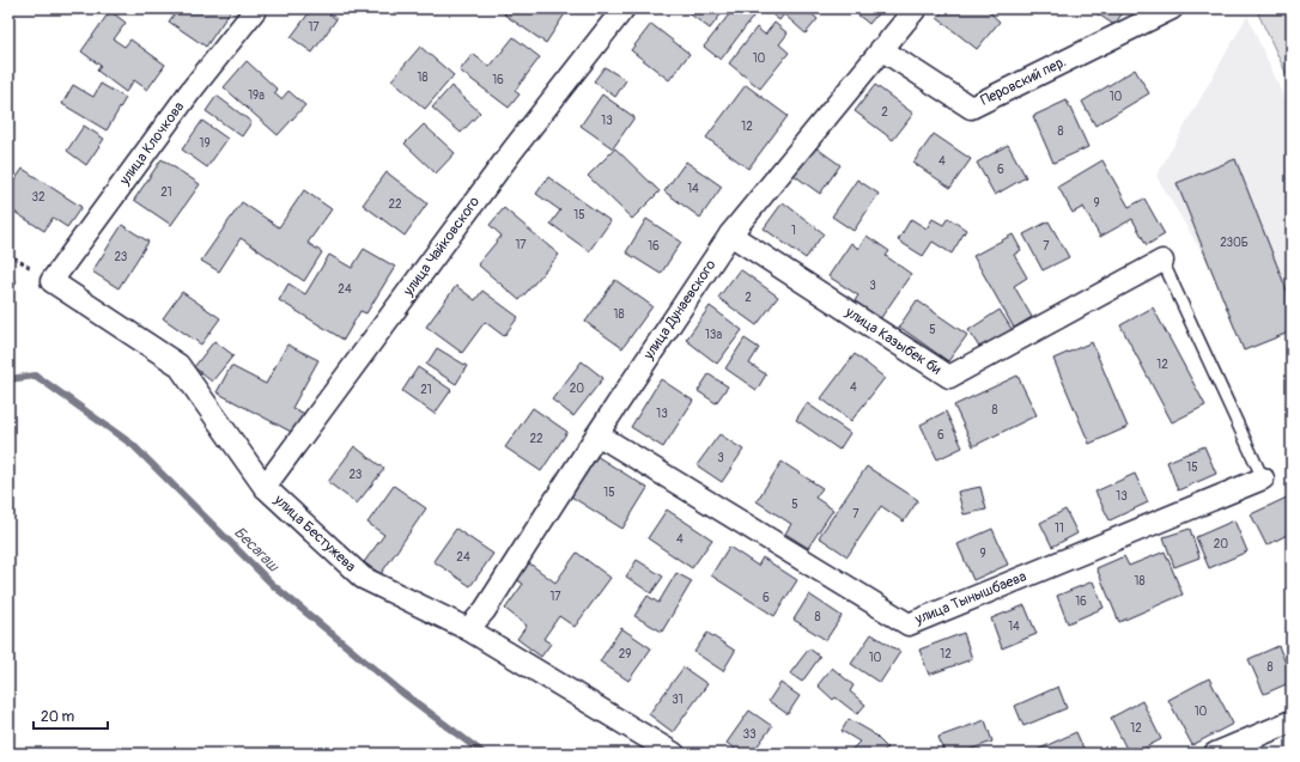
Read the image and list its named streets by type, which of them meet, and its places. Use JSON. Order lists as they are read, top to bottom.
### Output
{
  "streets": {
    "street": [
      "Перовский пер.",
      "улица Клочкова",
      "улица Чайковского",
      "улица Дунаевского",
      "улица Казыбек би",
      "улица Бестужева",
      "улица Тынышбаева"
    ]
  },
  "crossings": [
    ["Перовский пер.", "улица Дунаевского"],
    ["улица Клочкова", "улица Бестужева"],
    ["улица Чайковского", "улица Бестужева"],
    ["улица Дунаевского", "улица Казыбек би"],
    ["улица Дунаевского", "улица Бестужева"],
    ["улица Дунаевского", "улица Тынышбаева"]
  ],
  "water": ["Бесагаш"],
  "house_numbers": [
    "17",
    "10",
    "18",
    "16",
    "19а",
    "10",
    "2",
    "13",
    "12",
    "8",
    "19",
    "4",
    "6",
    "14",
    "21",
    "32",
    "9",
    "22",
    "15",
    "1",
    "230Б",
    "17",
    "16",
    "7",
    "23",
    "3",
    "24",
    "2",
    "18",
    "5",
    "13а",
    "12",
    "4",
    "20",
    "21",
    "8",
    "13",
    "6",
    "22",
    "3",
    "15",
    "23",
    "15",
    "13",
    "5",
    "7",
    "11",
    "4",
    "20",
    "9",
    "24",
    "18",
    "17",
    "6",
    "16",
    "8",
    "14",
    "29",
    "12",
    "10",
    "8",
    "31",
    "10",
    "12",
    "33"
  ],
  "scale_bar": "20 m"
}
